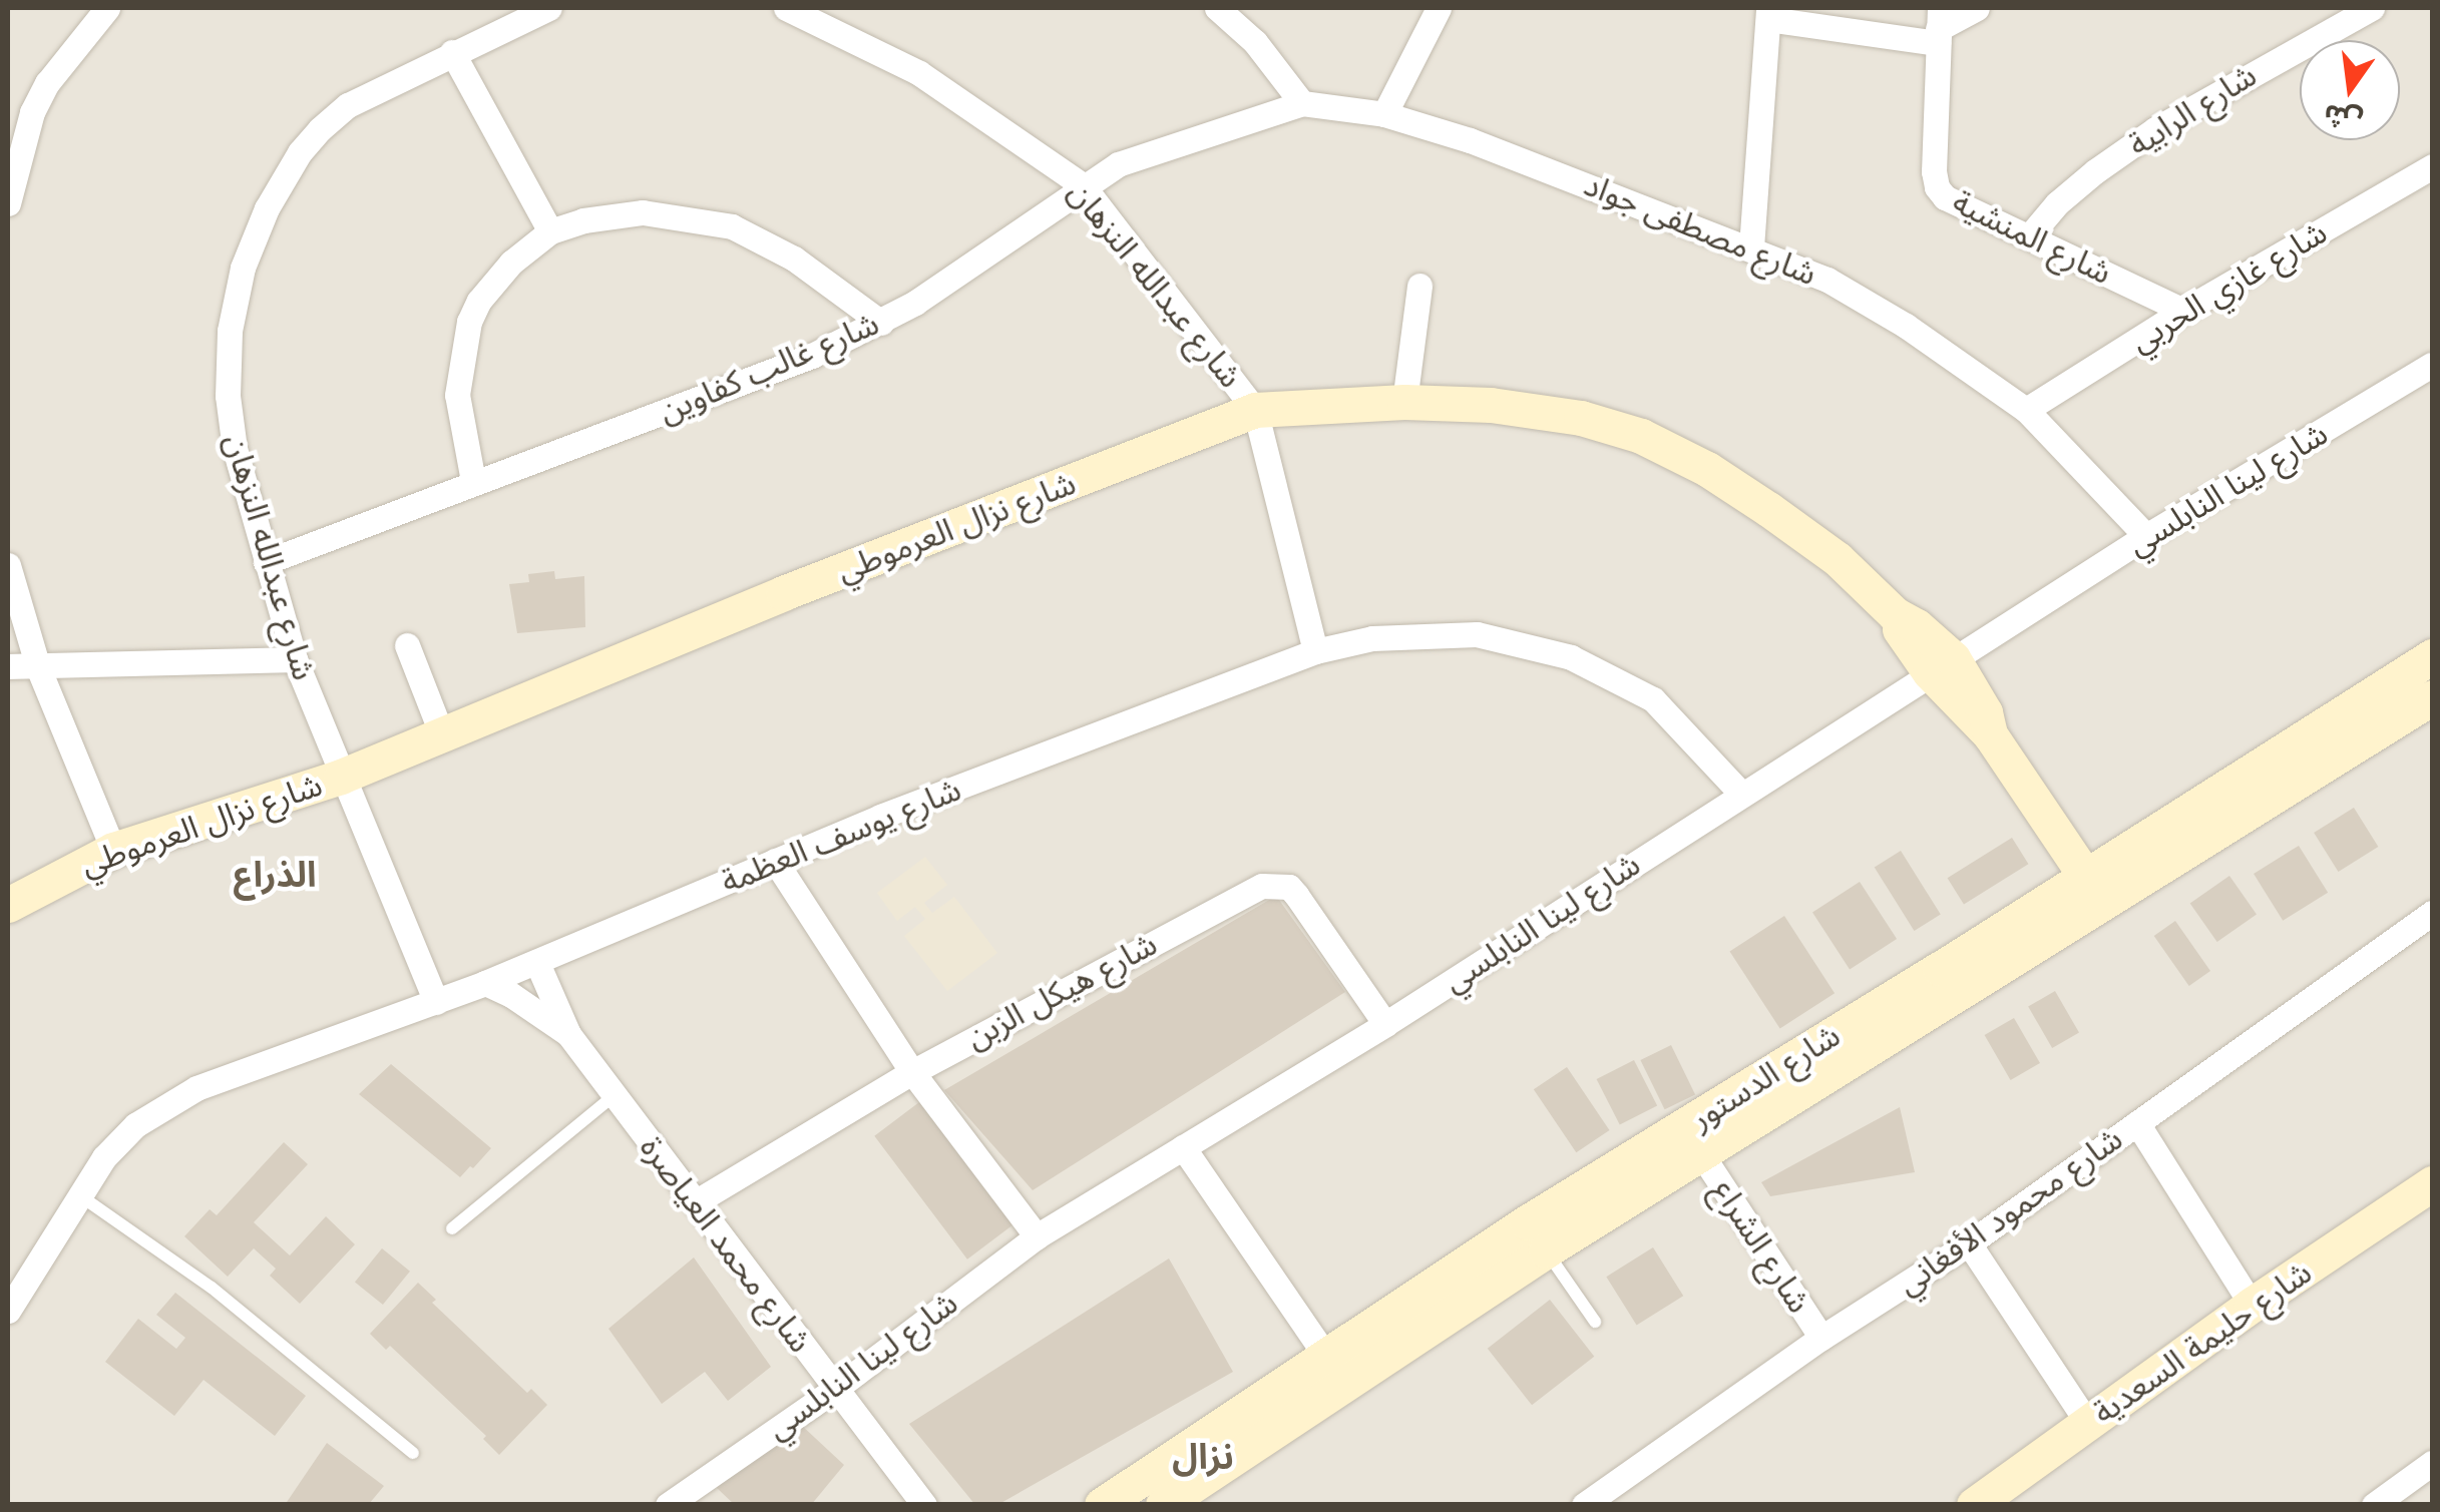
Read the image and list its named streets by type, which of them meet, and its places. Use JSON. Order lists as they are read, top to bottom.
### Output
{
  "streets": {
    "main road": ["شارع نزال العرموطي", "شارع الدستور", "شارع حليمة السعدية"],
    "street": [
      "شارع الرابية",
      "شارع مصطفى جواد",
      "شارع المنشية",
      "شارع عبدالله النزهان",
      "شارع غازي الحربي",
      "شارع غالب كفاوين",
      "شارع لينا النابلسي",
      "شارع يوسف العظمة",
      "شارع هيكل الزبن",
      "شارع محمود الأفغاني",
      "شارع محمد العياصرة",
      "شارع الشراع"
    ]
  },
  "crossings": [
    ["شارع الرابية", "شارع المنشية"],
    ["شارع مصطفى جواد", "شارع غازي الحربي"],
    ["شارع مصطفى جواد", "شارع غالب كفاوين"],
    ["شارع مصطفى جواد", "شارع لينا النابلسي"],
    ["شارع المنشية", "شارع غازي الحربي"],
    ["شارع عبدالله النزهان", "شارع غالب كفاوين"],
    ["شارع عبدالله النزهان", "شارع نزال العرموطي"],
    ["شارع عبدالله النزهان", "شارع يوسف العظمة"],
    ["شارع لينا النابلسي", "شارع نزال العرموطي"],
    ["شارع لينا النابلسي", "شارع يوسف العظمة"],
    ["شارع لينا النابلسي", "شارع هيكل الزبن"],
    ["شارع لينا النابلسي", "شارع محمد العياصرة"],
    ["شارع نزال العرموطي", "شارع الدستور"],
    ["شارع يوسف العظمة", "شارع محمد العياصرة"],
    ["شارع هيكل الزبن", "شارع محمد العياصرة"],
    ["شارع الدستور", "شارع الشراع"],
    ["شارع محمود الأفغاني", "شارع الشراع"]
  ],
  "districts": ["الذراع", "نزال"],
  "north": "bottom"
}
